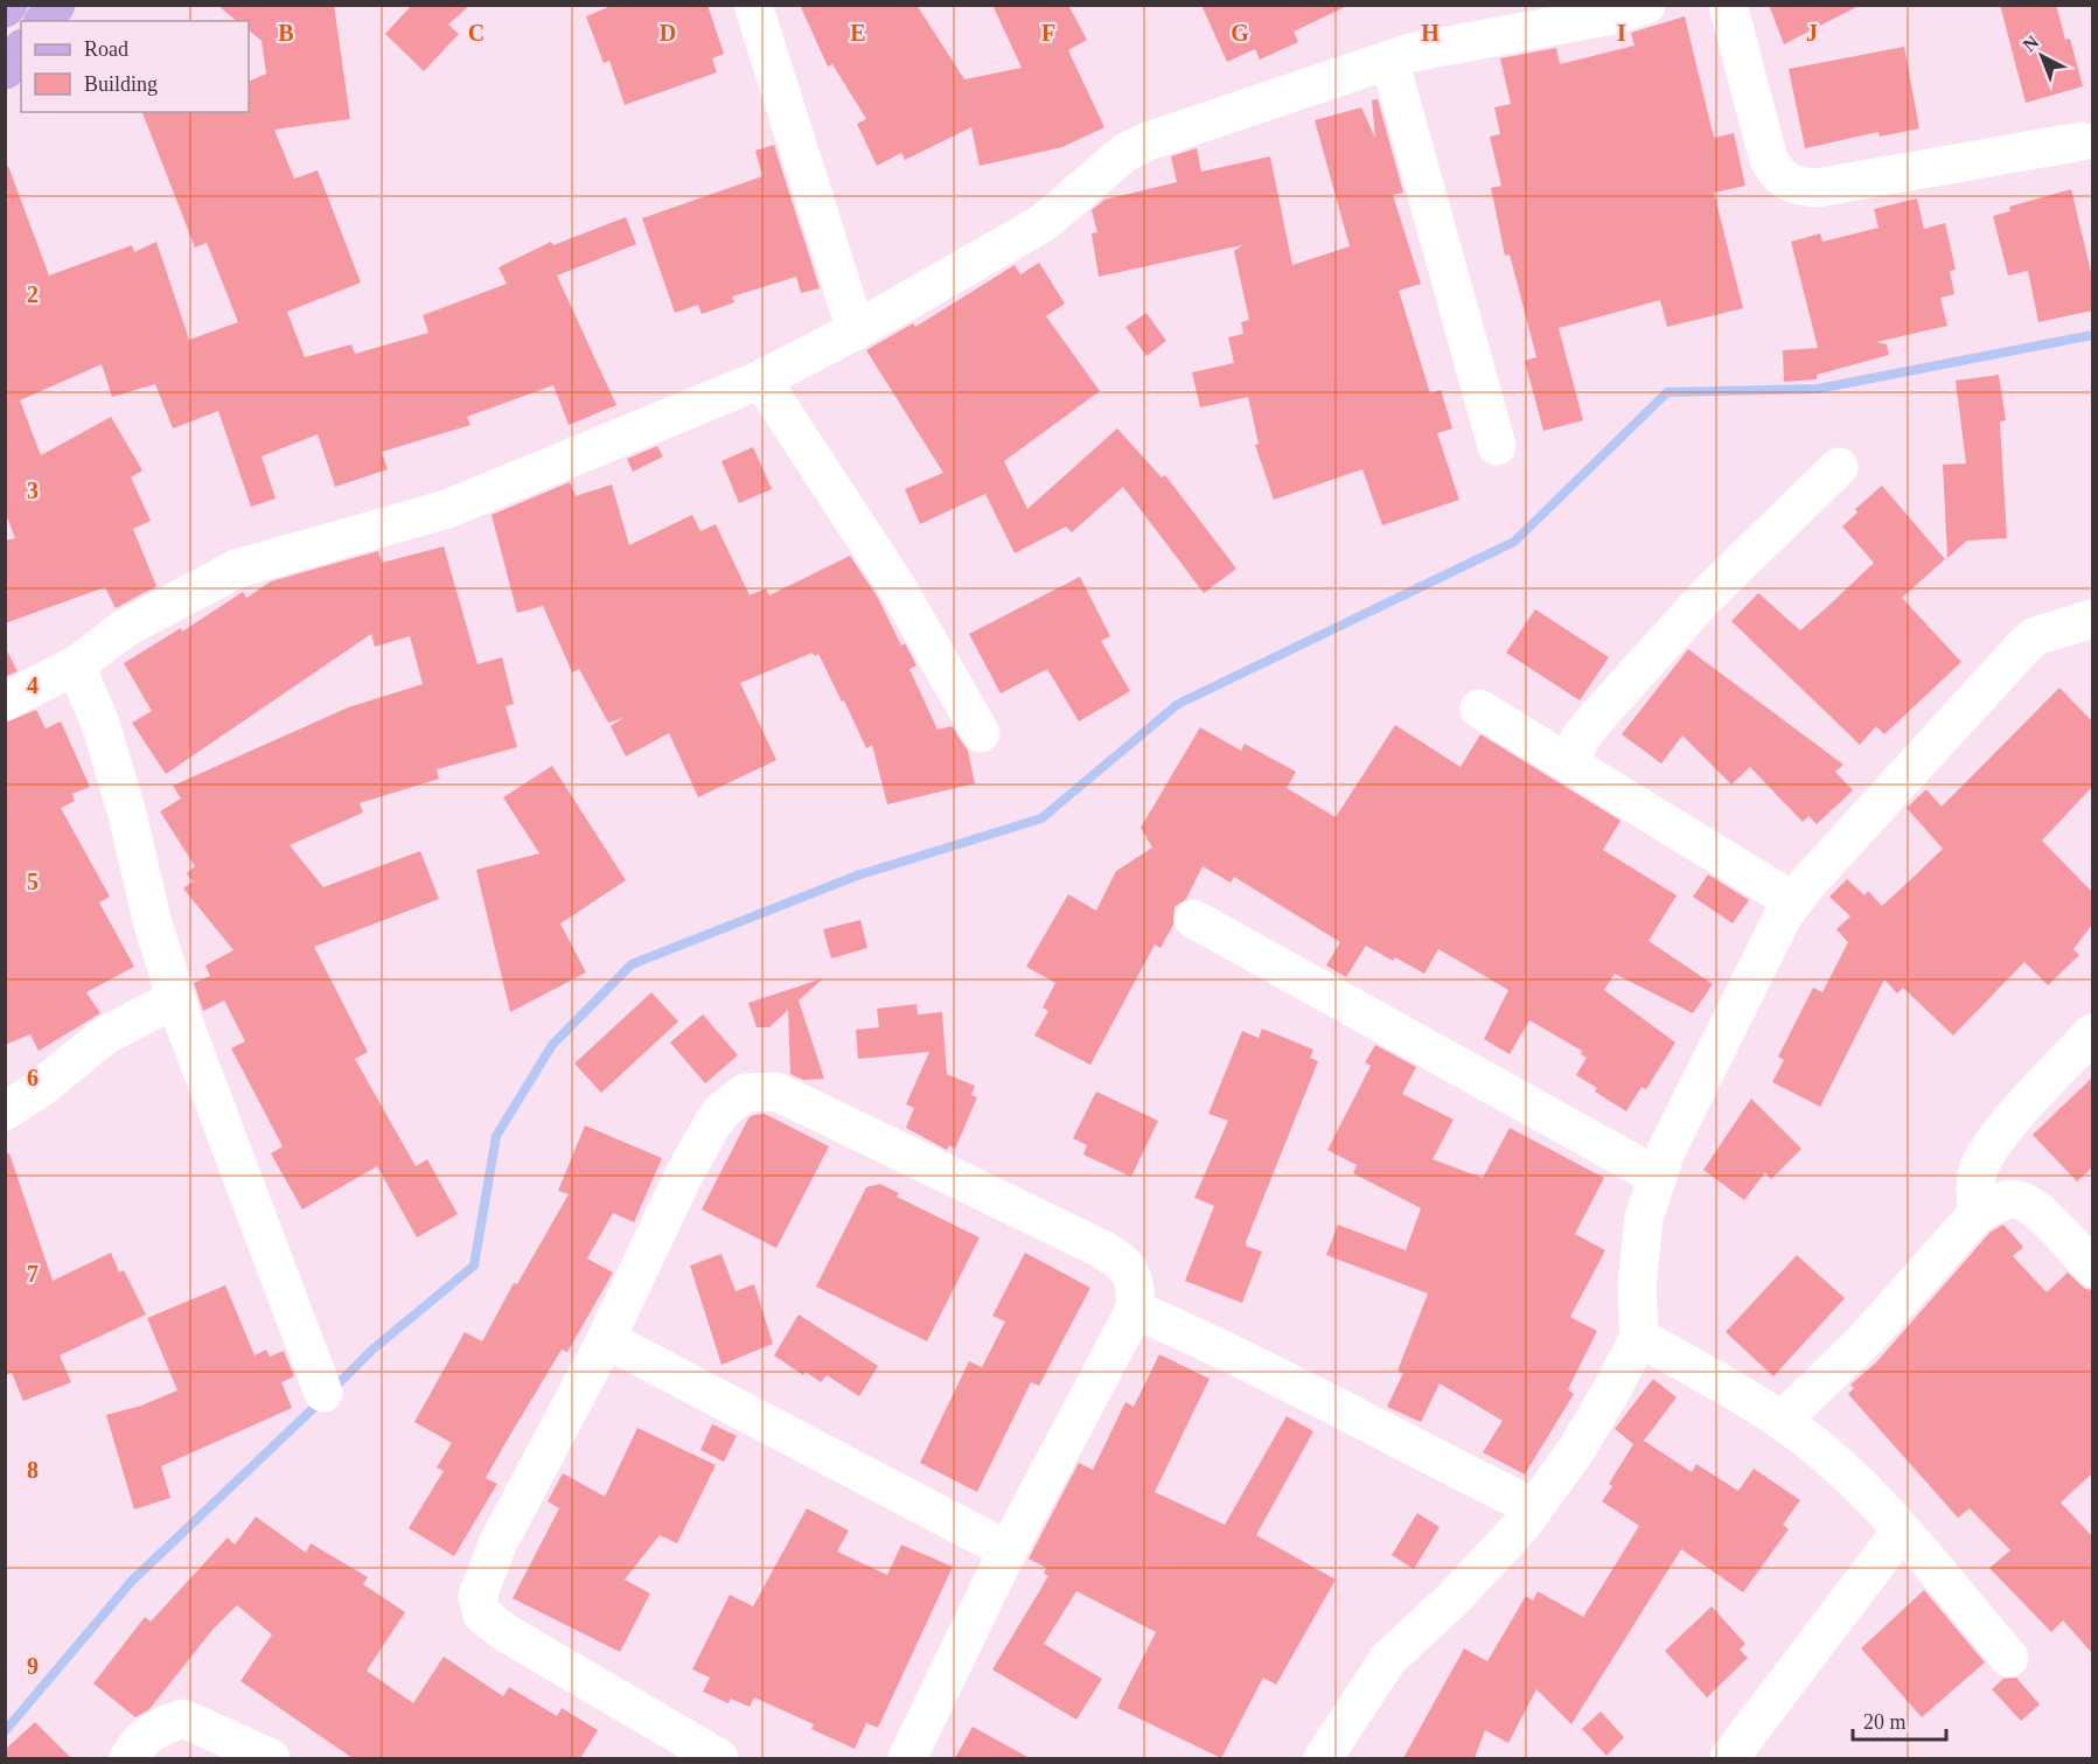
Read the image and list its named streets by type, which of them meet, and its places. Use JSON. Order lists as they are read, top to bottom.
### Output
{
  "legend": ["Road", "Building"],
  "scale_bar": "20 m",
  "north": "top left",
  "grid": {
    "columns": [
      "B",
      "C",
      "D",
      "E",
      "F",
      "G",
      "H",
      "I",
      "J"
    ],
    "rows": [
      "2",
      "3",
      "4",
      "5",
      "6",
      "7",
      "8",
      "9"
    ]
  }
}
